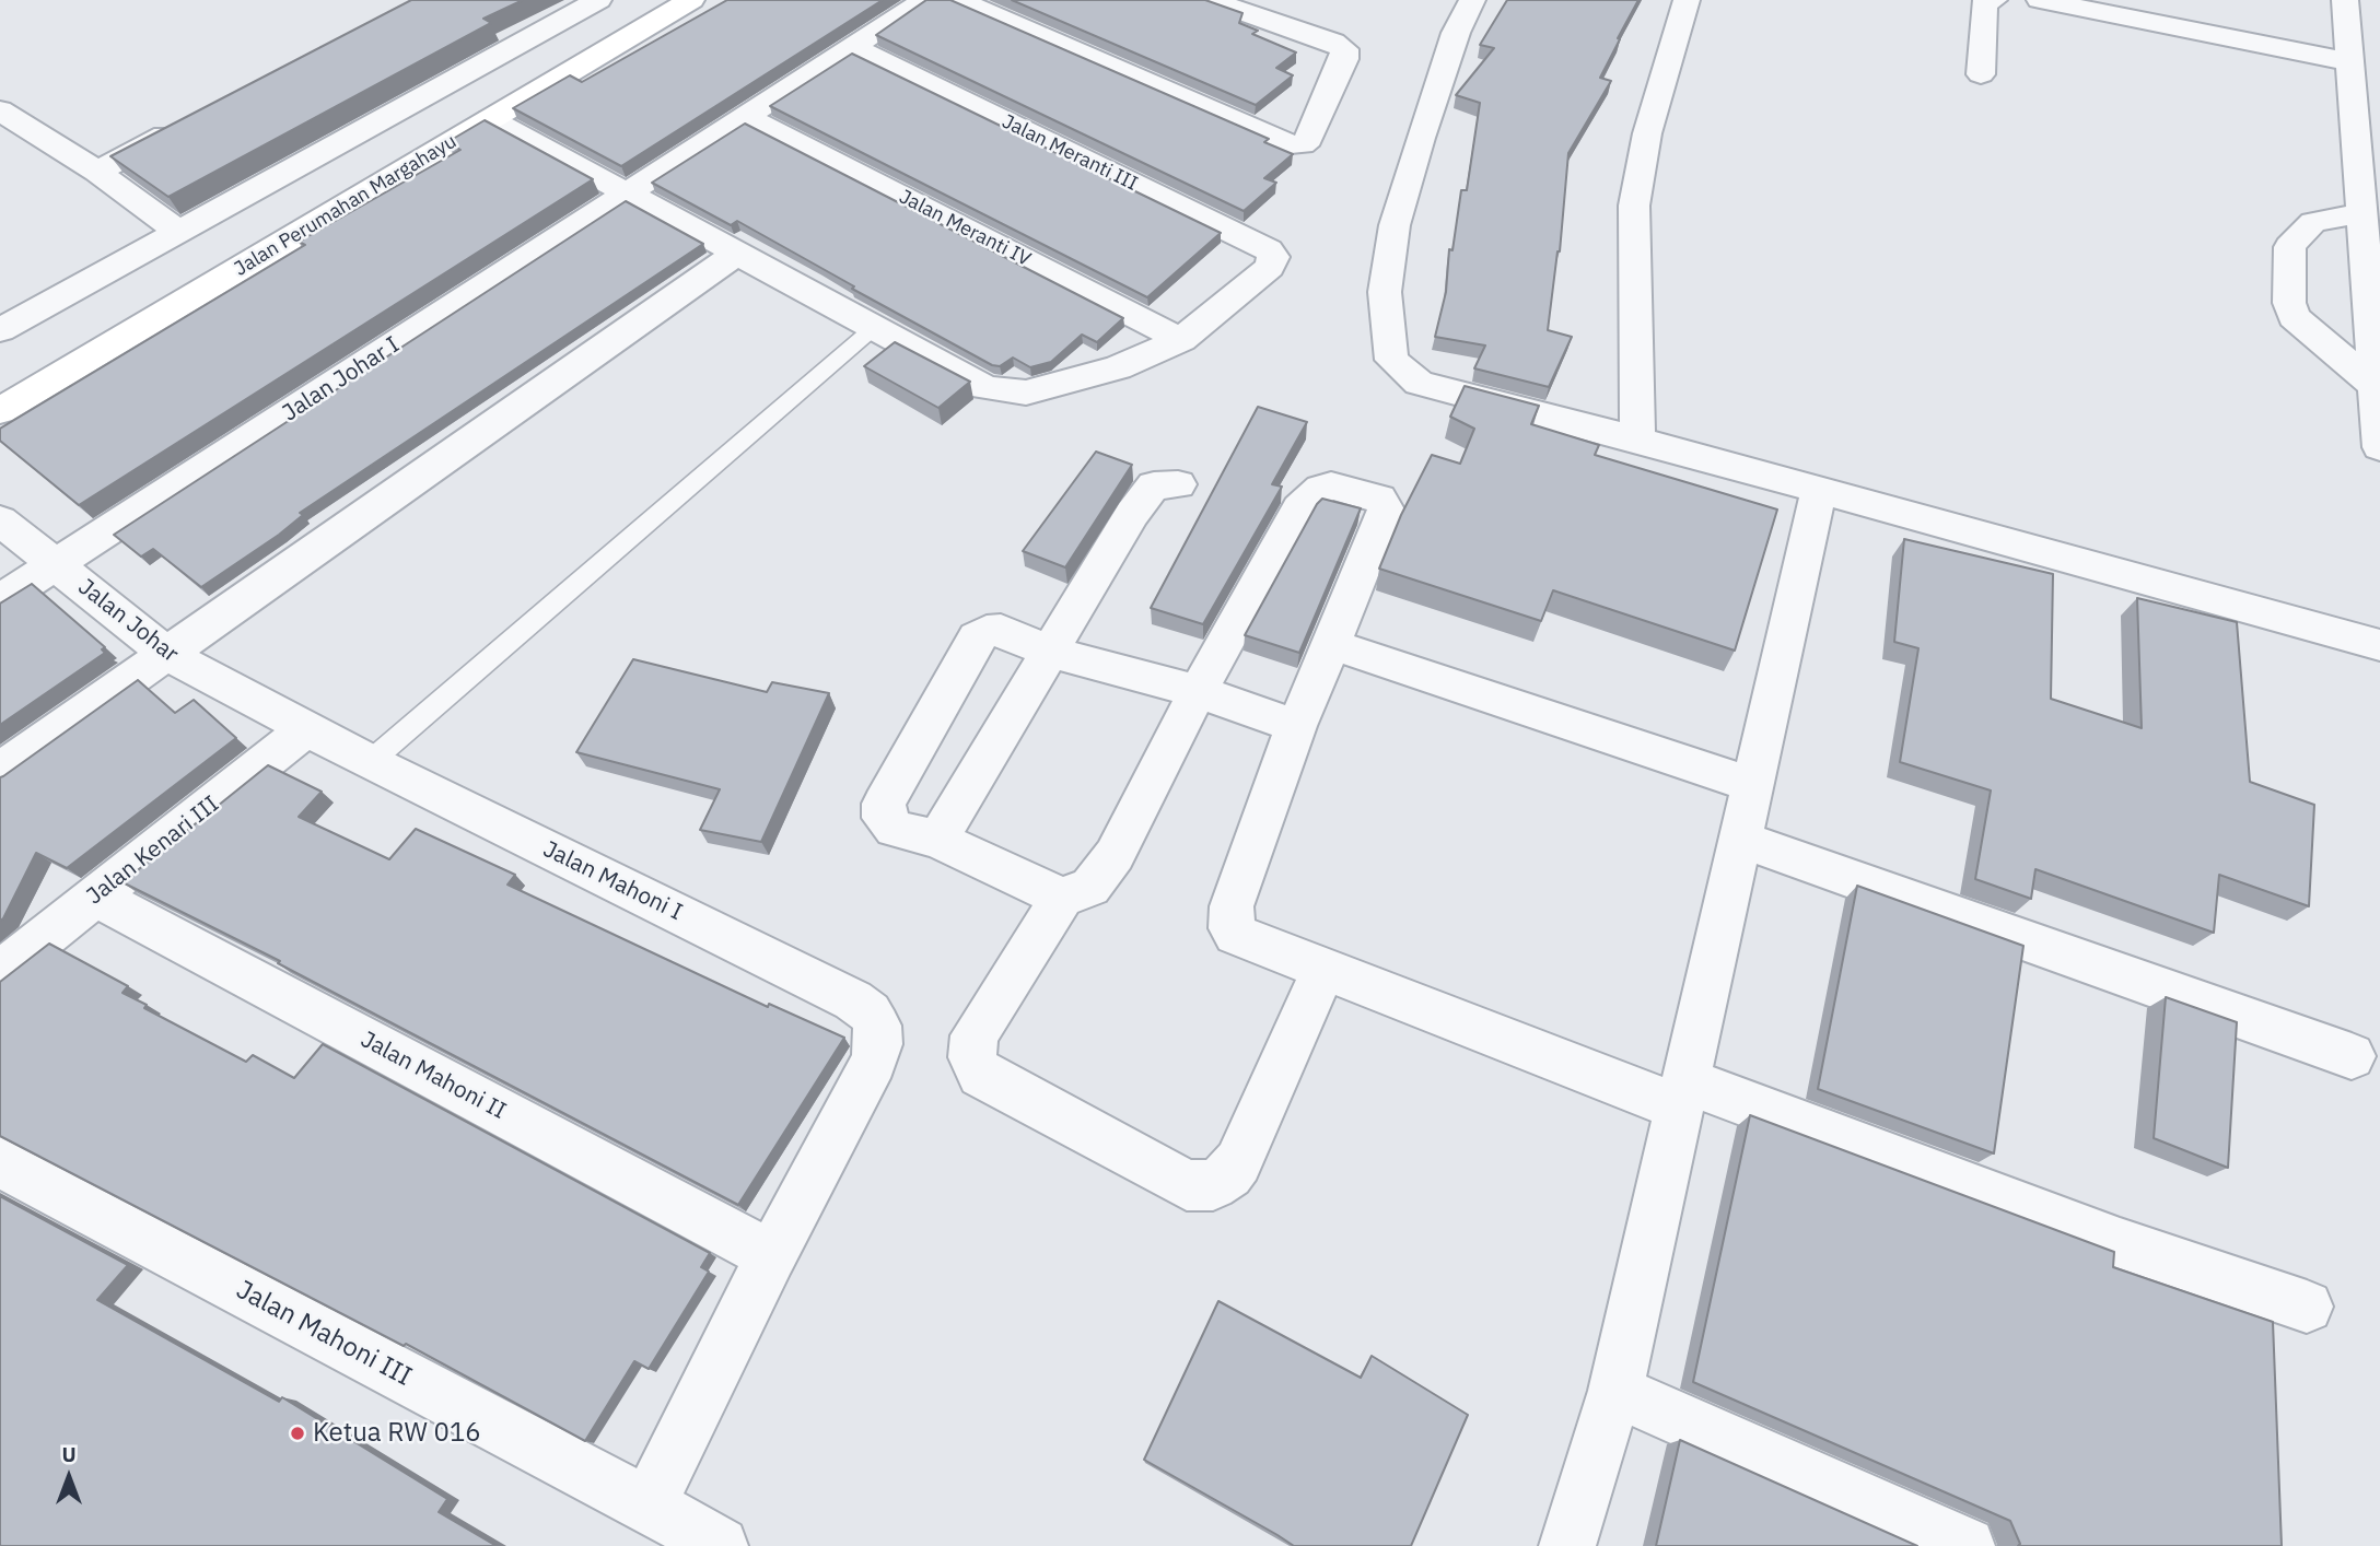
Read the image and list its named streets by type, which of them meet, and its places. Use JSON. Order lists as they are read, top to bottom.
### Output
{
  "streets": {
    "street": [
      "Jalan Meranti III",
      "Jalan Perumahan Margahayu",
      "Jalan Meranti IV",
      "Jalan Johar I",
      "Jalan Johar",
      "Jalan Kenari III",
      "Jalan Mahoni I",
      "Jalan Mahoni II",
      "Jalan Mahoni III"
    ]
  },
  "crossings": [
    ["Jalan Meranti III", "Jalan Meranti IV"],
    ["Jalan Meranti III", "Jalan Johar I"],
    ["Jalan Meranti IV", "Jalan Johar I"],
    ["Jalan Johar I", "Jalan Johar"],
    ["Jalan Johar", "Jalan Kenari III"],
    ["Jalan Johar", "Jalan Mahoni I"],
    ["Jalan Kenari III", "Jalan Mahoni I"],
    ["Jalan Kenari III", "Jalan Mahoni II"],
    ["Jalan Mahoni I", "Jalan Mahoni II"]
  ],
  "places": ["Ketua RW 016"],
  "north": "top"
}
